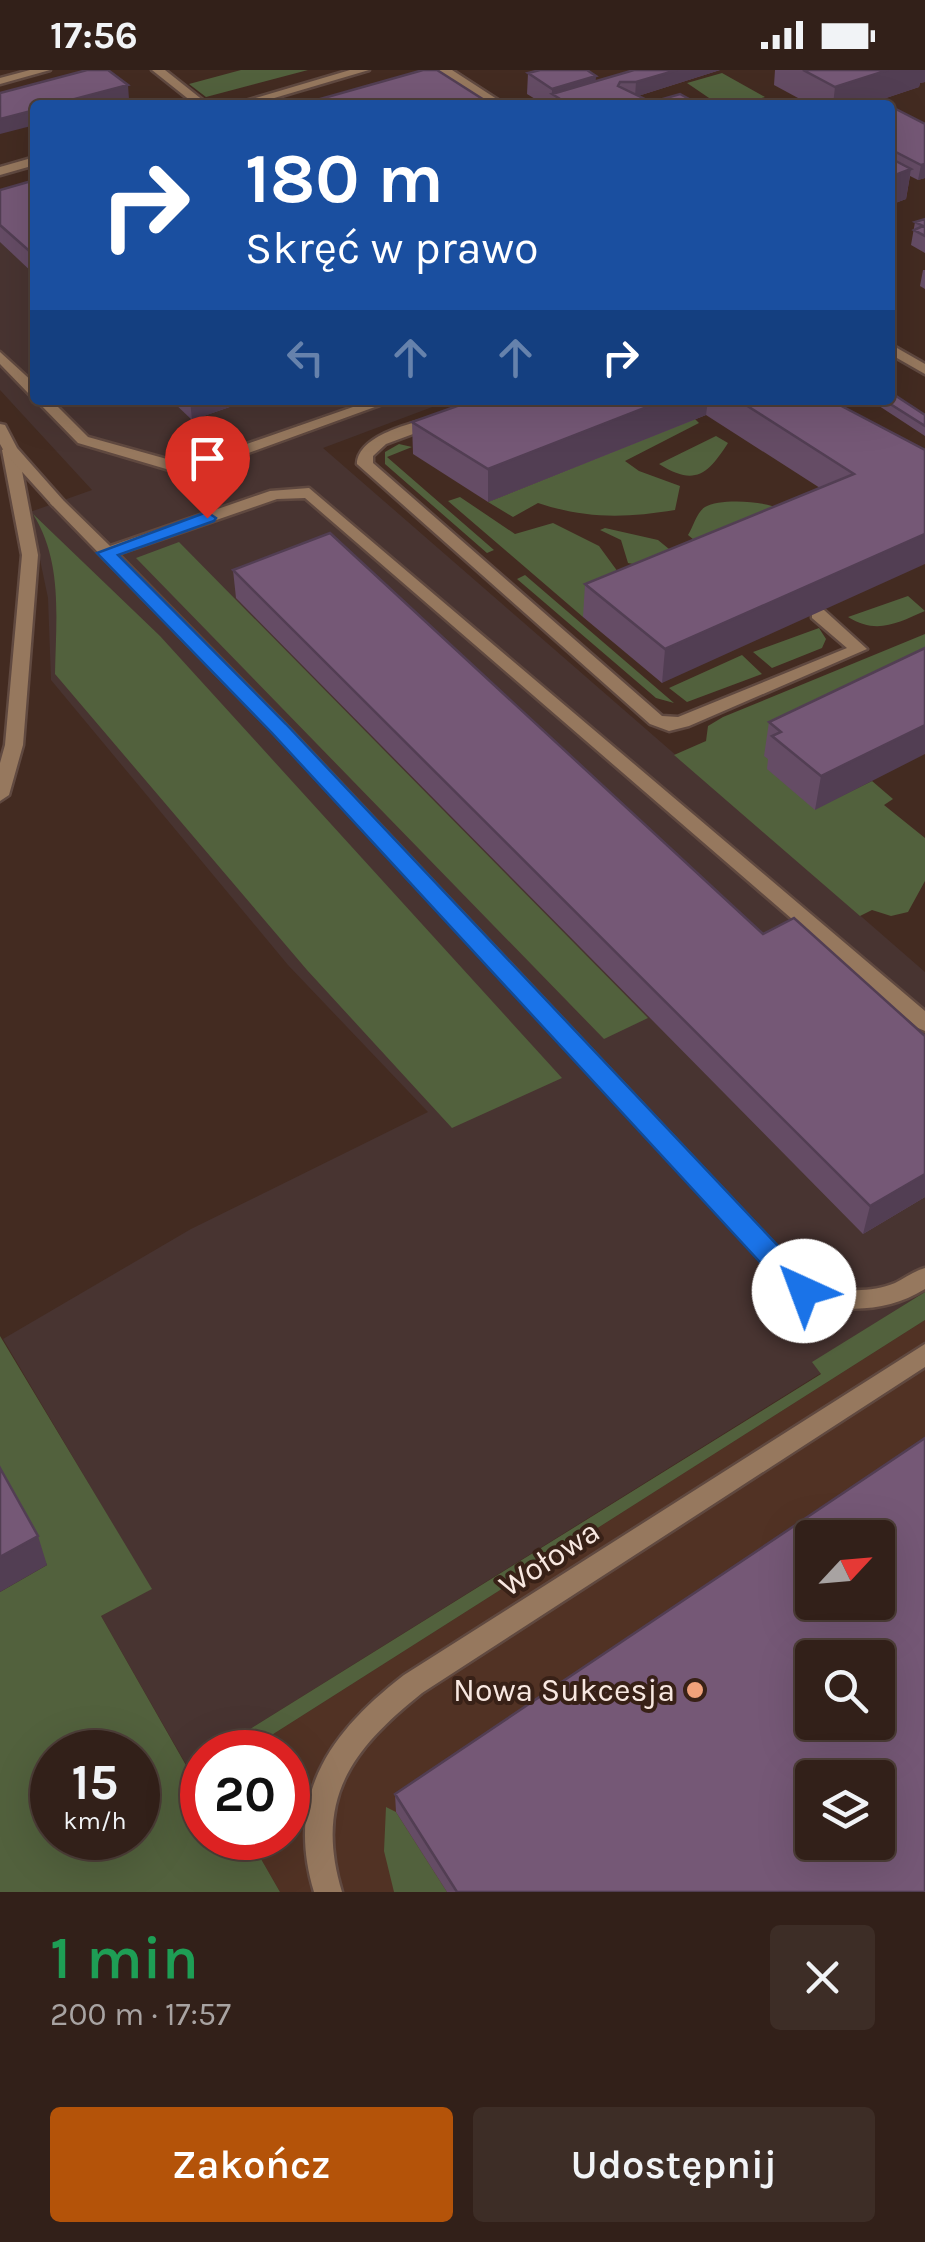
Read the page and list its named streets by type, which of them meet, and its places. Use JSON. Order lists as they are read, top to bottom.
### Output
{
  "streets": {
    "street": ["Wołowa"]
  },
  "places": ["Nowa Sukcesja"],
  "north": "top right",
  "page": {
    "status": "17:56",
    "turn": ["180 m", "Skręć w prawo"],
    "speed": "15 km/h",
    "limit": "20",
    "heading": ["1 min", "200 m · 17:57"],
    "buttons": ["Zakończ", "Udostępnij"]
  }
}
